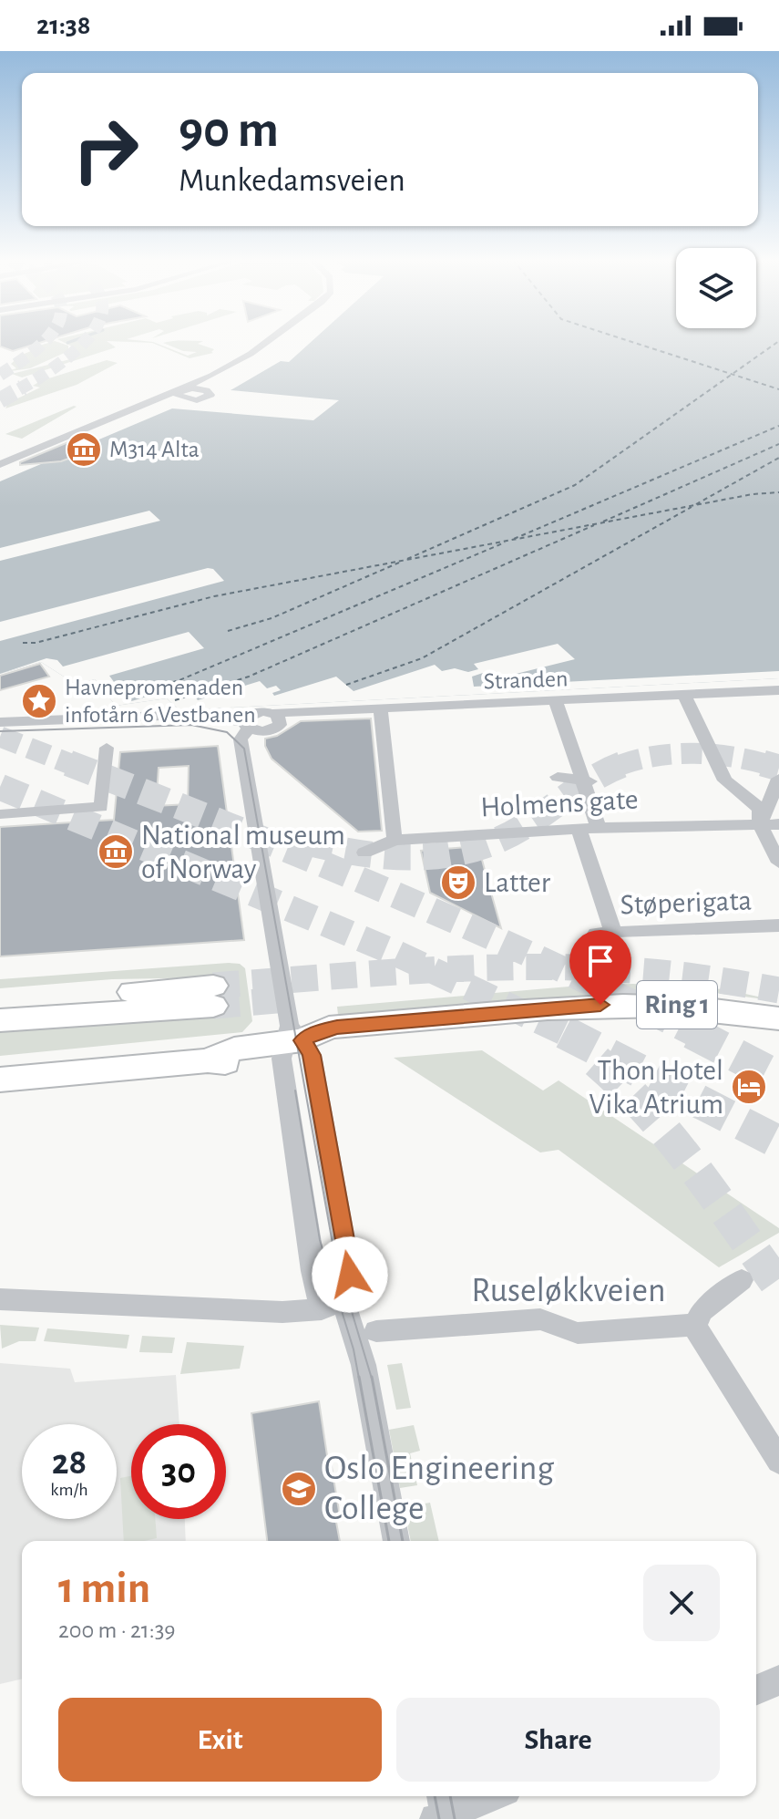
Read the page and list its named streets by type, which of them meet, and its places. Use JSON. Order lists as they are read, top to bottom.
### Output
{
  "streets": {
    "highway": ["Ring 1"],
    "street": [
      "Stranden",
      "Holmens gate",
      "Støperigata",
      "Ruseløkkveien"
    ]
  },
  "crossings": [
    ["Holmens gate", "Støperigata"]
  ],
  "places": {
    "museum": ["M314 Alta", "National museum of Norway"],
    "place": ["Havnepromenaden infotårn 6 Vestbanen"],
    "theatre": ["Latter"],
    "hotel": ["Thon Hotel Vika Atrium"],
    "school or university": ["Oslo Engineering College"]
  },
  "page": {
    "status": "21:38",
    "turn": ["90 m", "Munkedamsveien"],
    "speed": "28 km/h",
    "limit": "30",
    "heading": ["1 min", "200 m · 21:39"],
    "buttons": ["Exit", "Share"]
  }
}
